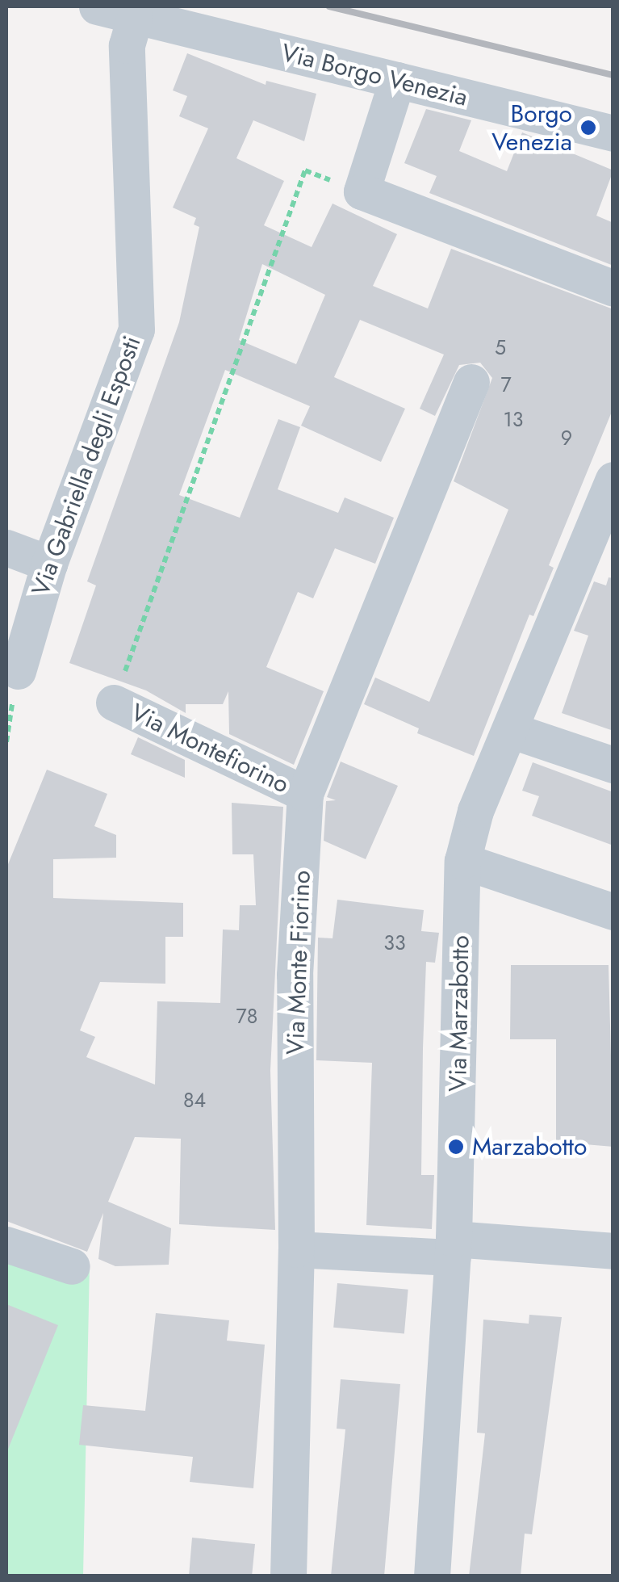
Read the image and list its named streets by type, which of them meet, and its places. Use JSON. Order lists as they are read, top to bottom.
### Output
{
  "streets": {
    "street": [
      "Via Borgo Venezia",
      "Via Gabriella degli Esposti",
      "Via Montefiorino",
      "Via Monte Fiorino",
      "Via Marzabotto"
    ]
  },
  "crossings": [
    ["Via Borgo Venezia", "Via Gabriella degli Esposti"],
    ["Via Montefiorino", "Via Monte Fiorino"]
  ],
  "places": ["Borgo Venezia", "Marzabotto"],
  "house_numbers": [
    "5",
    "7",
    "13",
    "9",
    "33",
    "78",
    "84"
  ]
}
